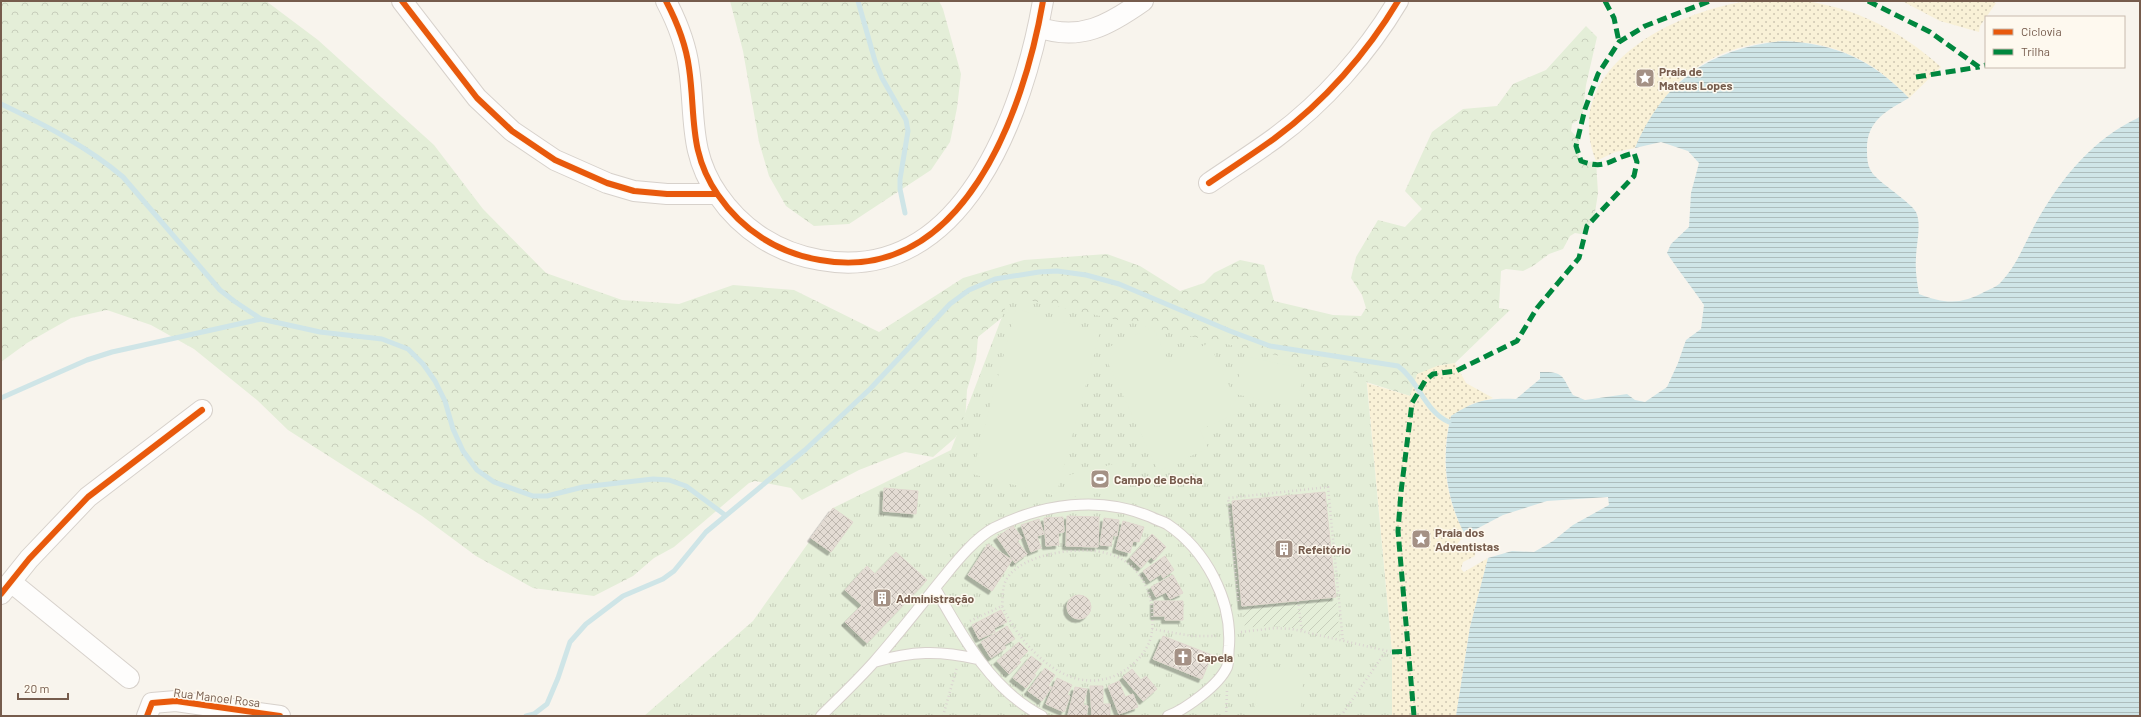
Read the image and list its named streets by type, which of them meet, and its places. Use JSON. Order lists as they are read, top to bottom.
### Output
{
  "streets": {
    "street": ["Rua Manoel Rosa"]
  },
  "places": {
    "place": ["Praia de Mateus Lopes", "Praia dos Adventistas"],
    "sports": ["Campo de Bocha"],
    "building": ["Refeitório", "Administração"],
    "church": ["Capela"]
  },
  "legend": ["Ciclovia", "Trilha"],
  "scale_bar": "20 m"
}
